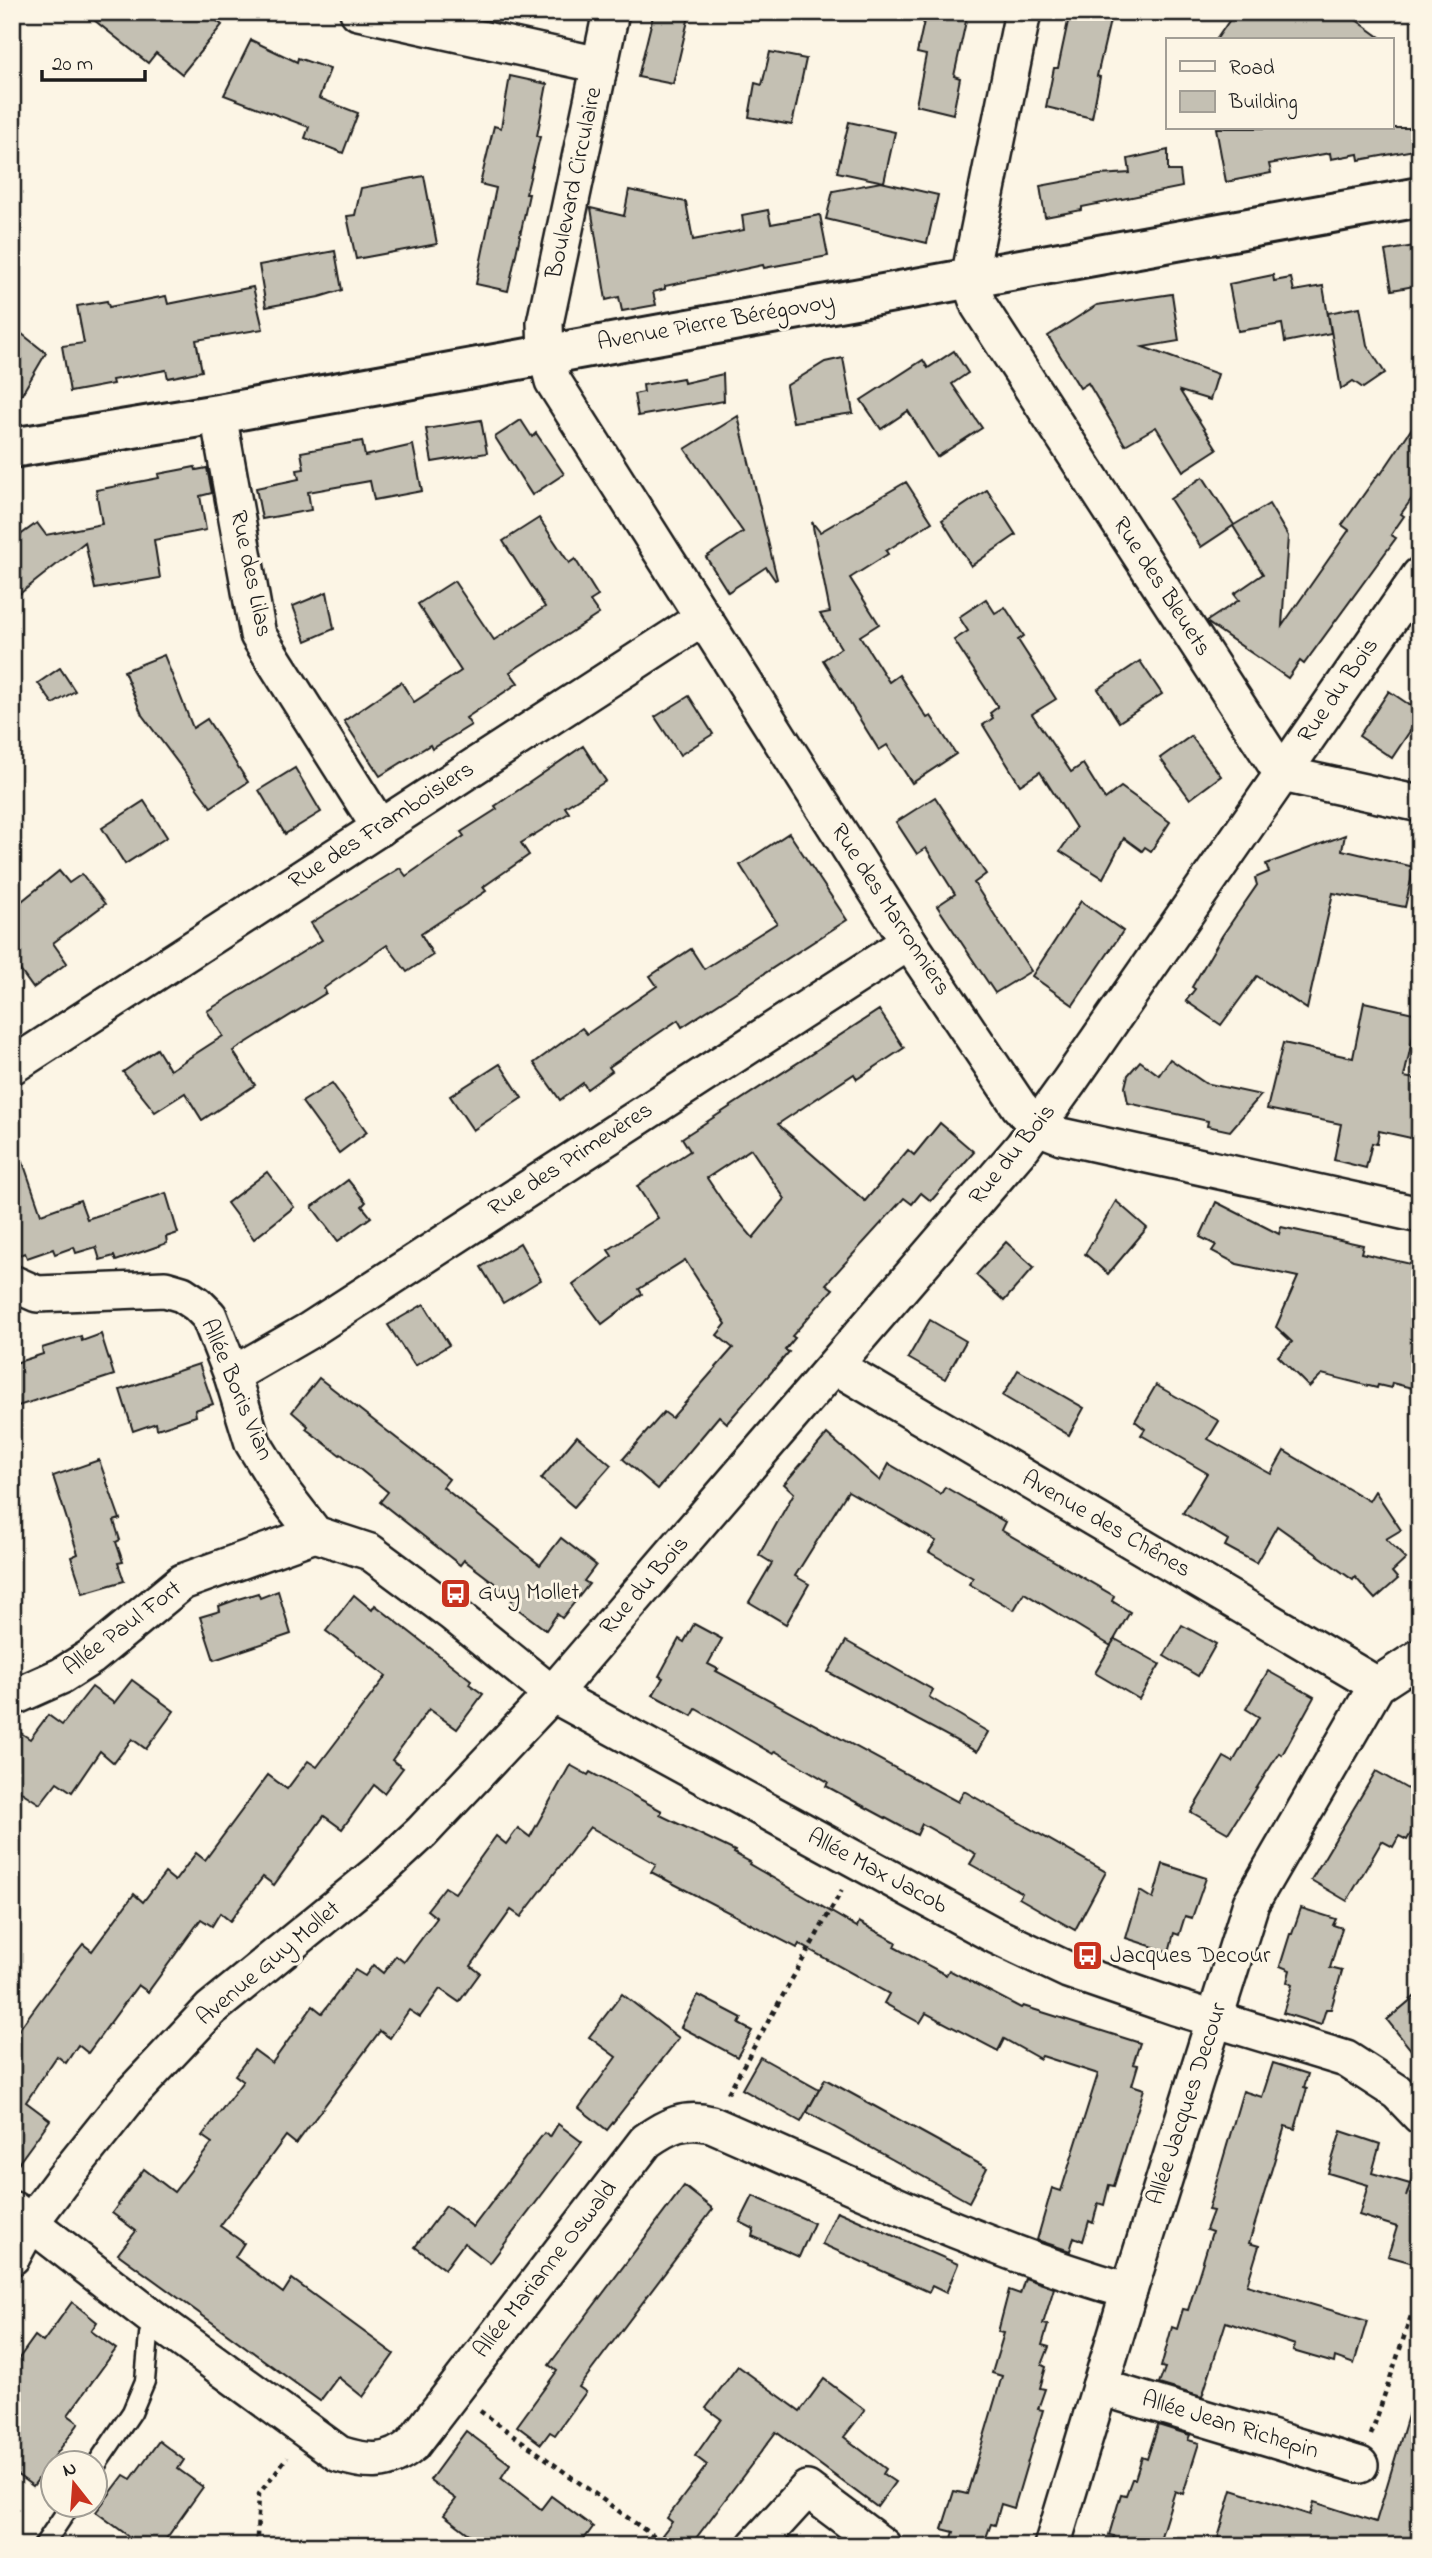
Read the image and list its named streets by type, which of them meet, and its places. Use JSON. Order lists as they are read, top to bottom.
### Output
{
  "streets": {
    "street": [
      "Boulevard Circulaire",
      "Avenue Pierre Bérégovoy",
      "Rue des Lilas",
      "Rue des Bleuets",
      "Rue du Bois",
      "Rue des Framboisiers",
      "Rue des Marronniers",
      "Rue des Primevères",
      "Allée Boris Vian",
      "Avenue des Chênes",
      "Allée Paul Fort",
      "Allée Max Jacob",
      "Avenue Guy Mollet",
      "Allée Jacques Decour",
      "Allée Marianne Oswald",
      "Allée Jean Richepin"
    ]
  },
  "crossings": [
    ["Boulevard Circulaire", "Avenue Pierre Bérégovoy"],
    ["Boulevard Circulaire", "Rue des Marronniers"],
    ["Avenue Pierre Bérégovoy", "Rue des Lilas"],
    ["Avenue Pierre Bérégovoy", "Rue des Bleuets"],
    ["Avenue Pierre Bérégovoy", "Rue des Marronniers"],
    ["Rue des Lilas", "Rue des Framboisiers"],
    ["Rue des Bleuets", "Rue du Bois"],
    ["Rue du Bois", "Rue des Marronniers"],
    ["Rue du Bois", "Avenue des Chênes"],
    ["Rue du Bois", "Allée Max Jacob"],
    ["Rue du Bois", "Avenue Guy Mollet"],
    ["Rue des Framboisiers", "Rue des Marronniers"],
    ["Rue des Marronniers", "Rue des Primevères"],
    ["Rue des Primevères", "Allée Boris Vian"],
    ["Allée Boris Vian", "Allée Paul Fort"],
    ["Avenue des Chênes", "Allée Jacques Decour"],
    ["Allée Max Jacob", "Avenue Guy Mollet"],
    ["Allée Max Jacob", "Allée Jacques Decour"],
    ["Avenue Guy Mollet", "Allée Marianne Oswald"],
    ["Allée Jacques Decour", "Allée Marianne Oswald"],
    ["Allée Jacques Decour", "Allée Jean Richepin"]
  ],
  "places": {
    "bus stop": ["Guy Mollet", "Jacques Decour"]
  },
  "legend": ["Road", "Building"],
  "scale_bar": "20 m",
  "north": "top"
}
